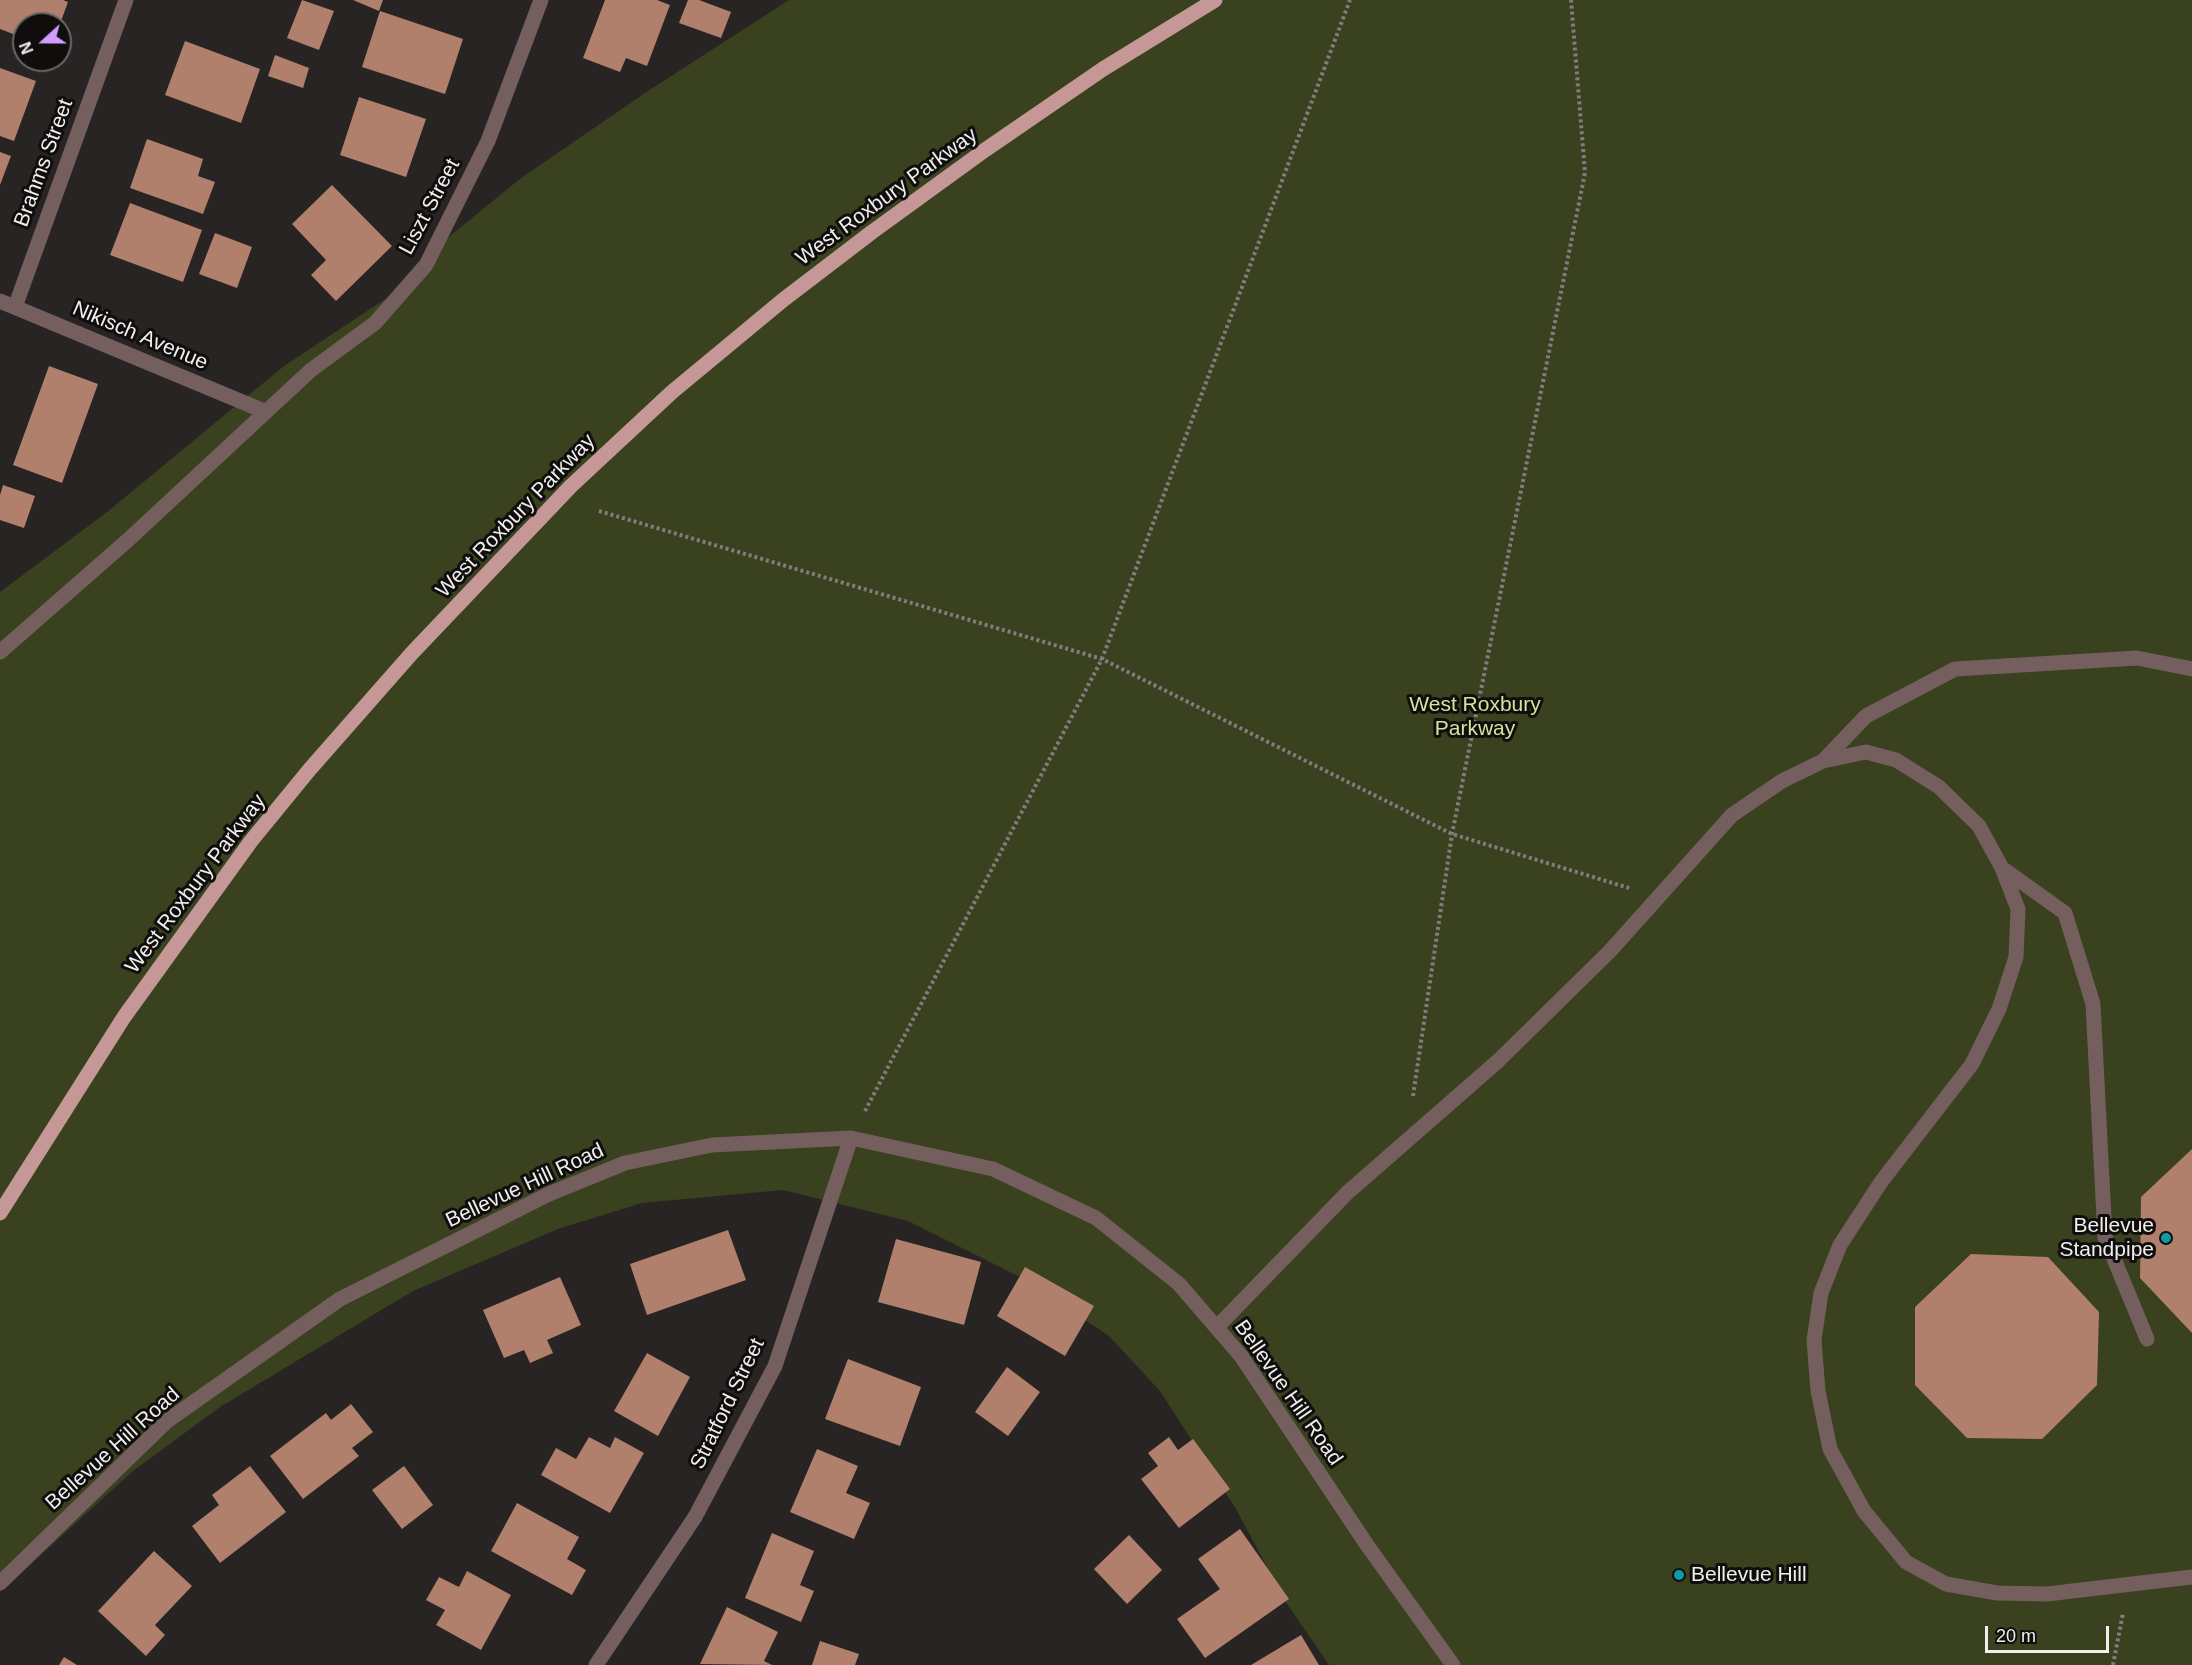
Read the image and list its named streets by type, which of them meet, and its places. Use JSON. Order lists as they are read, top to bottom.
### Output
{
  "streets": {
    "main road": ["West Roxbury Parkway"],
    "street": [
      "Brahms Street",
      "Liszt Street",
      "Nikisch Avenue",
      "Bellevue Hill Road",
      "Stratford Street"
    ]
  },
  "crossings": [
    ["Brahms Street", "Nikisch Avenue"],
    ["Liszt Street", "Nikisch Avenue"],
    ["Bellevue Hill Road", "Stratford Street"]
  ],
  "parks": ["West Roxbury Parkway"],
  "places": ["Bellevue Standpipe", "Bellevue Hill"],
  "scale_bar": "20 m",
  "north": "left"
}
